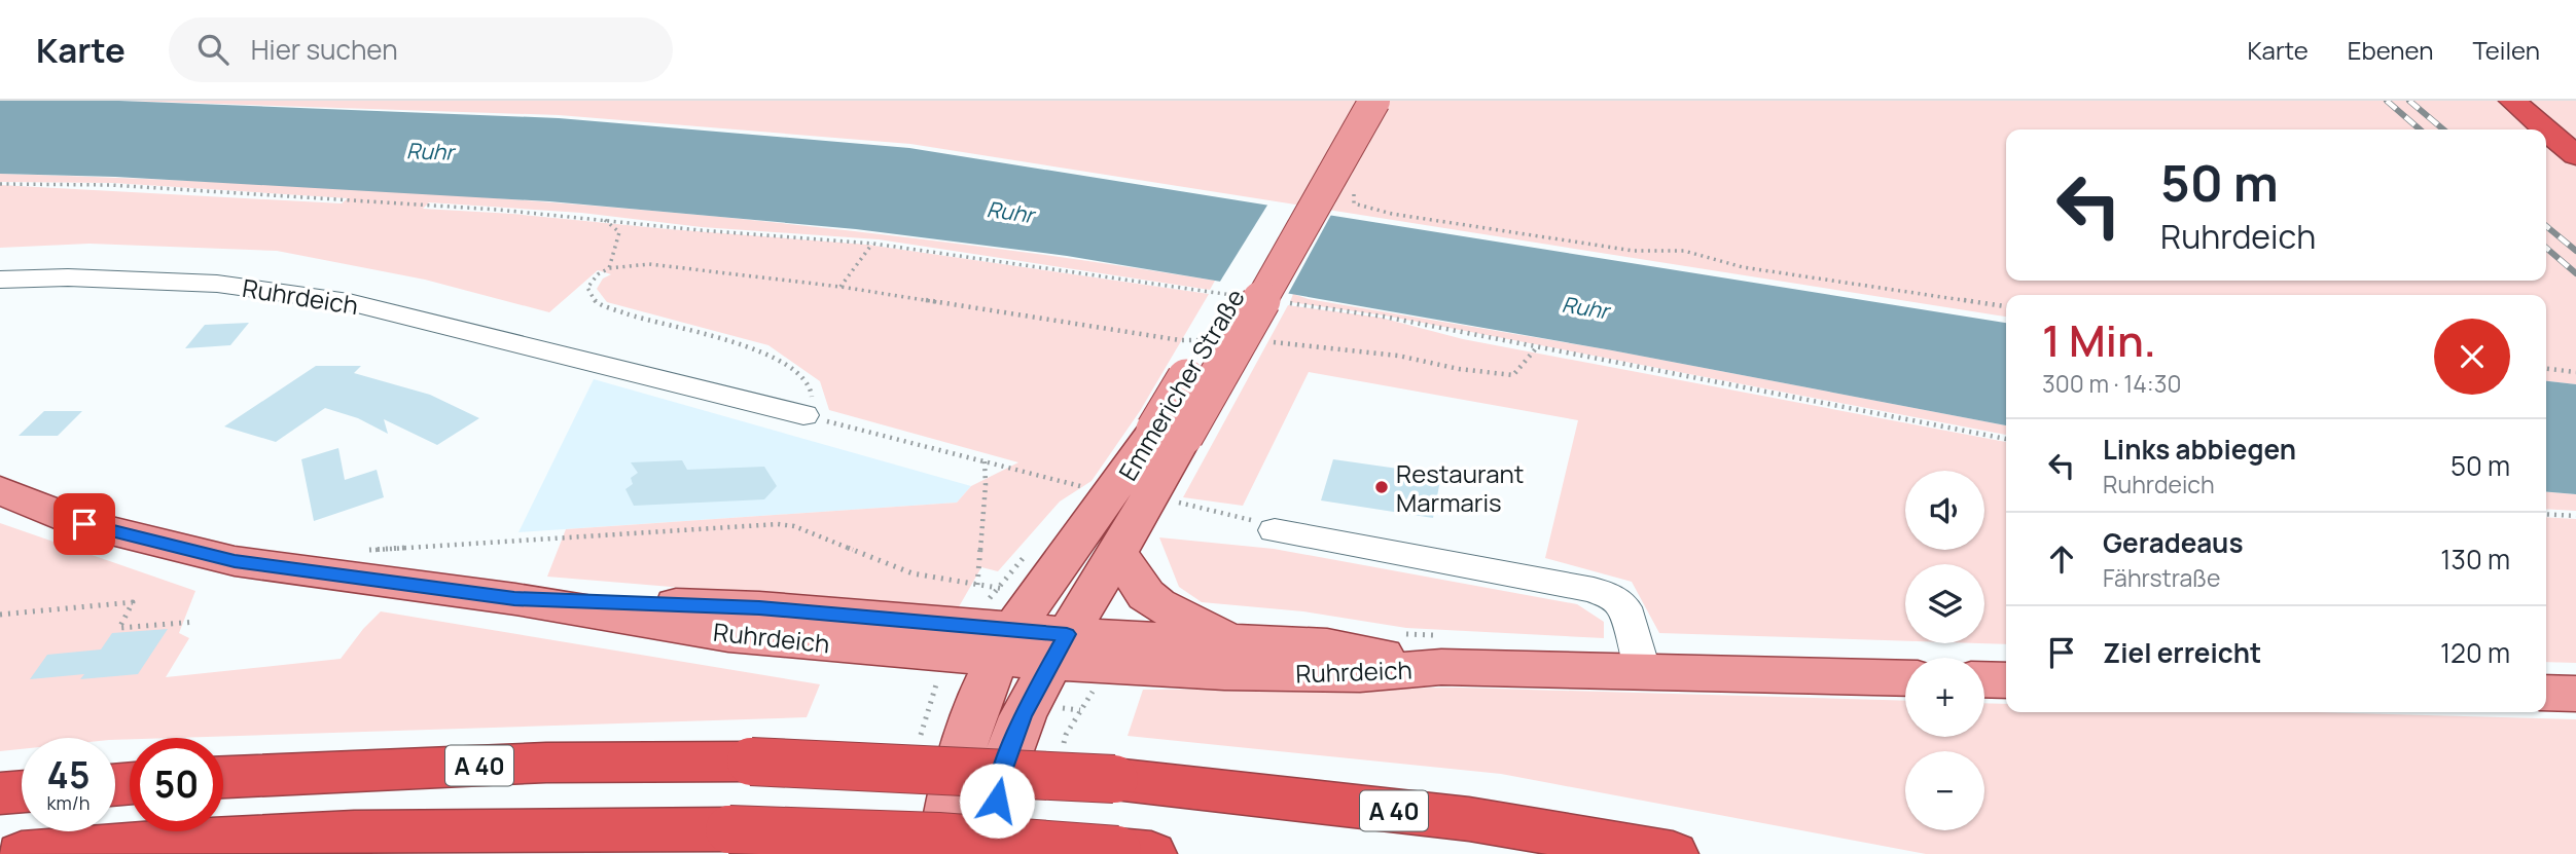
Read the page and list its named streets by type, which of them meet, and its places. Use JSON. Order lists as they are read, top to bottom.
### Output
{
  "streets": {
    "highway": ["A 40"],
    "main road": ["Ruhrdeich", "Emmericher Straße"]
  },
  "crossings": [
    ["Ruhrdeich", "Emmericher Straße"]
  ],
  "water": ["Ruhr"],
  "places": ["Restaurant Marmaris"],
  "page": {
    "header": "Karte",
    "search": "Hier suchen",
    "nav": ["Karte", "Ebenen", "Teilen"],
    "turn": ["50 m", "Ruhrdeich"],
    "heading": ["1 Min.", "300 m · 14:30"],
    "list": [
      {
        "name": "Links abbiegen",
        "note": "Ruhrdeich",
        "value": "50 m"
      },
      {
        "name": "Geradeaus",
        "note": "Fährstraße",
        "value": "130 m"
      },
      {
        "name": "Ziel erreicht",
        "value": "120 m"
      }
    ],
    "map_buttons": ["+", "−"],
    "speed": "45 km/h",
    "limit": "50"
  }
}
